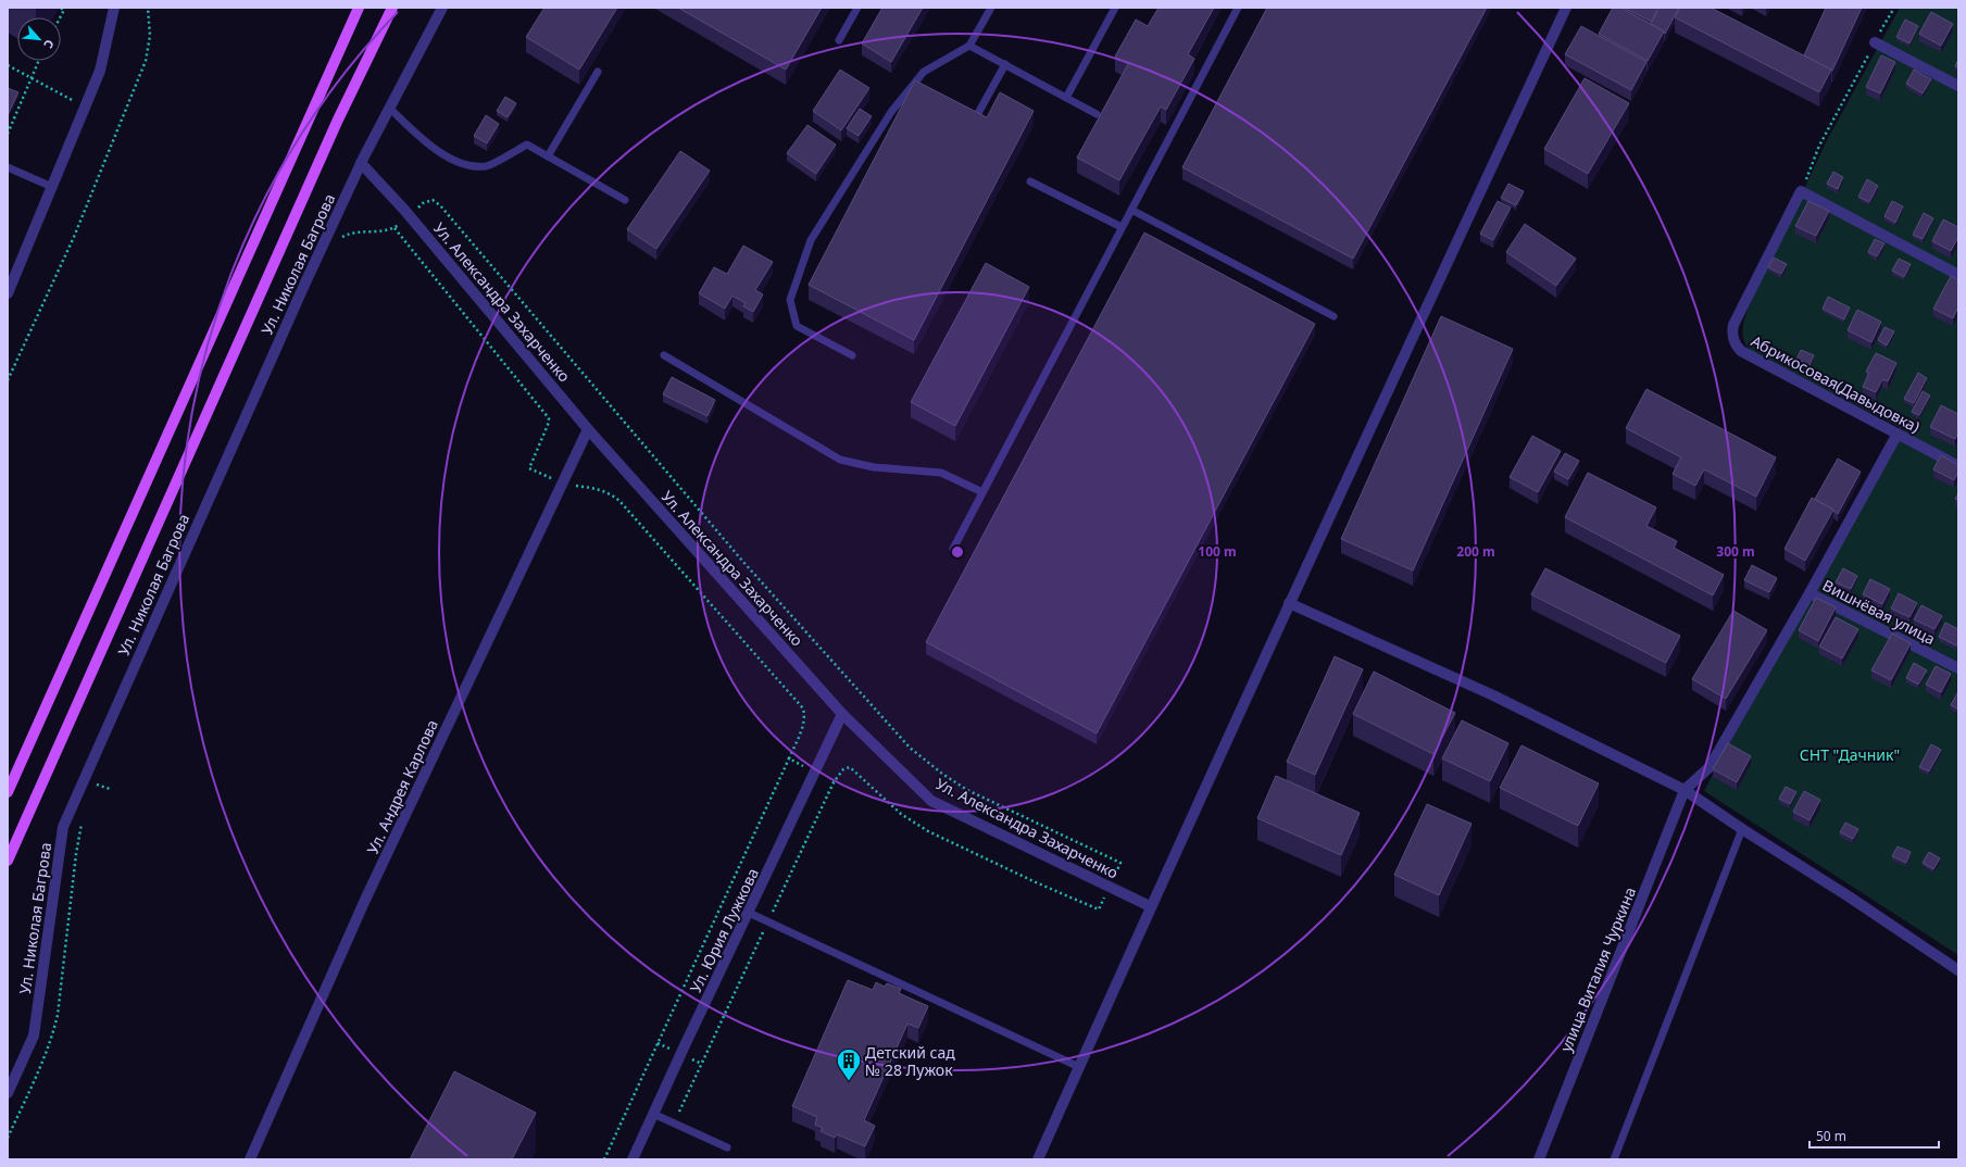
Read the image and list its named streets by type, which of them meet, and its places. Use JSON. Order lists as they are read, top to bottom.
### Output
{
  "streets": {
    "street": [
      "Ул. Николая Багрова",
      "Ул. Александра Захарченко",
      "Абрикосовая(Давыдовка)",
      "Вишнёвая улица",
      "Ул. Андрея Карлова",
      "Ул. Юрия Лужкова",
      "улица Виталия Чуркина"
    ]
  },
  "crossings": [
    ["Ул. Николая Багрова", "Ул. Александра Захарченко"],
    ["Ул. Александра Захарченко", "Ул. Андрея Карлова"],
    ["Ул. Александра Захарченко", "Ул. Юрия Лужкова"]
  ],
  "parks": ["СНТ \"Дачник\""],
  "places": {
    "building": ["Детский сад № 28 Лужок"]
  },
  "scale_bar": "50 m",
  "north": "bottom right",
  "rings": ["100 m", "200 m", "300 m"]
}
